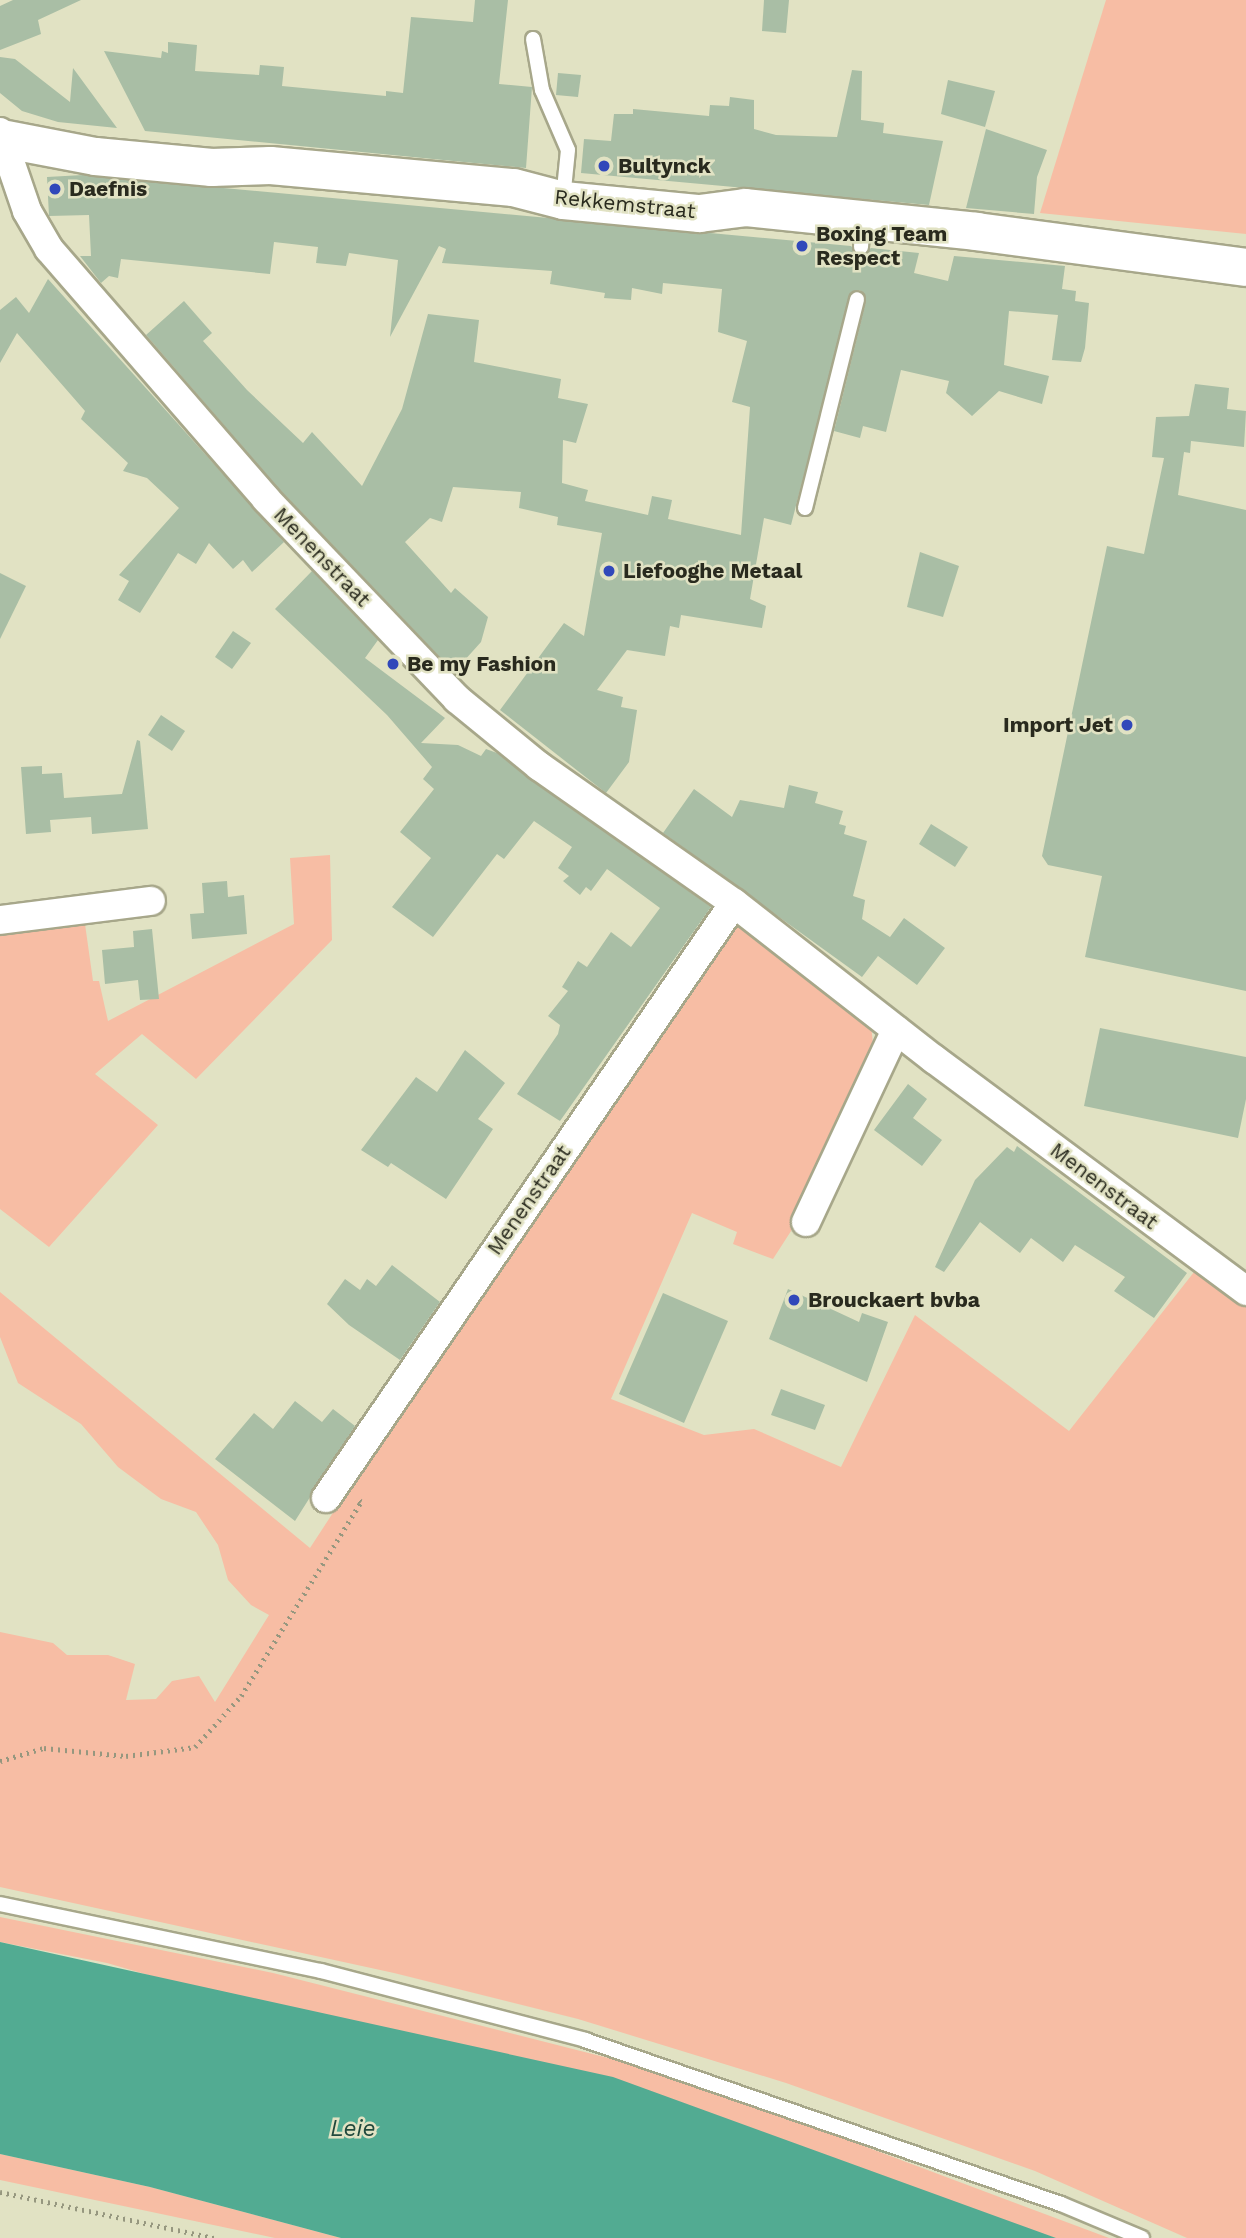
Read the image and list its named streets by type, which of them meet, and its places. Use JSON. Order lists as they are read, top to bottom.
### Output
{
  "streets": {
    "street": ["Rekkemstraat", "Menenstraat"]
  },
  "crossings": [
    ["Rekkemstraat", "Menenstraat"]
  ],
  "water": ["Leie"],
  "places": [
    "Bultynck",
    "Daefnis",
    "Boxing Team Respect",
    "Liefooghe Metaal",
    "Be my Fashion",
    "Import Jet",
    "Brouckaert bvba"
  ]
}
